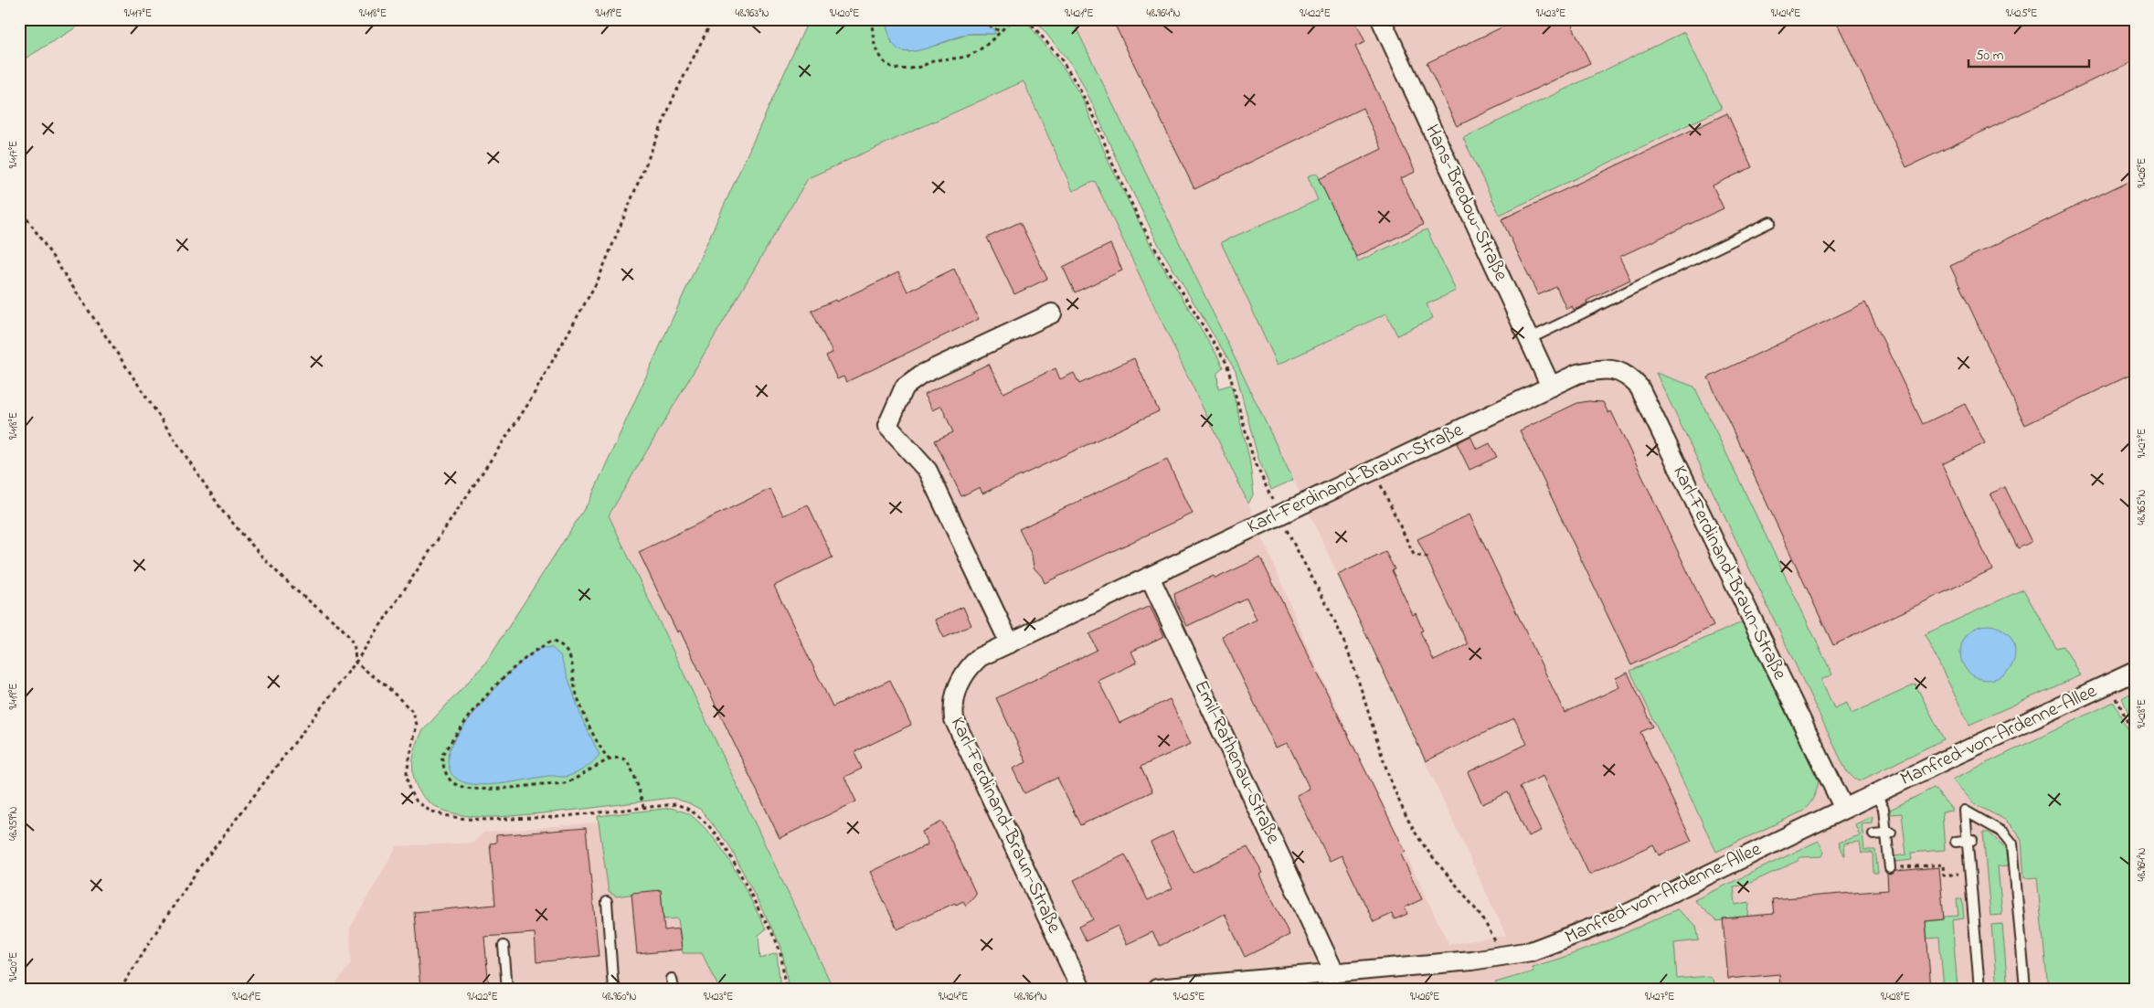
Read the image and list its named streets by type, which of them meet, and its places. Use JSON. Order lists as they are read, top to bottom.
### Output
{
  "streets": {
    "street": [
      "Hans-Bredow-Straße",
      "Karl-Ferdinand-Braun-Straße",
      "Manfred-von-Ardenne-Allee",
      "Emil-Rathenau-Straße"
    ]
  },
  "crossings": [
    ["Hans-Bredow-Straße", "Karl-Ferdinand-Braun-Straße"],
    ["Karl-Ferdinand-Braun-Straße", "Manfred-von-Ardenne-Allee"],
    ["Karl-Ferdinand-Braun-Straße", "Emil-Rathenau-Straße"],
    ["Manfred-von-Ardenne-Allee", "Emil-Rathenau-Straße"]
  ],
  "scale_bar": "50 m",
  "coordinates": [
    "9.417°E",
    "9.418°E",
    "9.419°E",
    "48.963°N",
    "9.420°E",
    "9.421°E",
    "48.964°N",
    "9.422°E",
    "9.423°E",
    "9.424°E",
    "9.425°E",
    "9.426°E",
    "9.427°E",
    "48.965°N",
    "9.428°E",
    "48.959°N",
    "48.960°N",
    "48.961°N"
  ]
}
